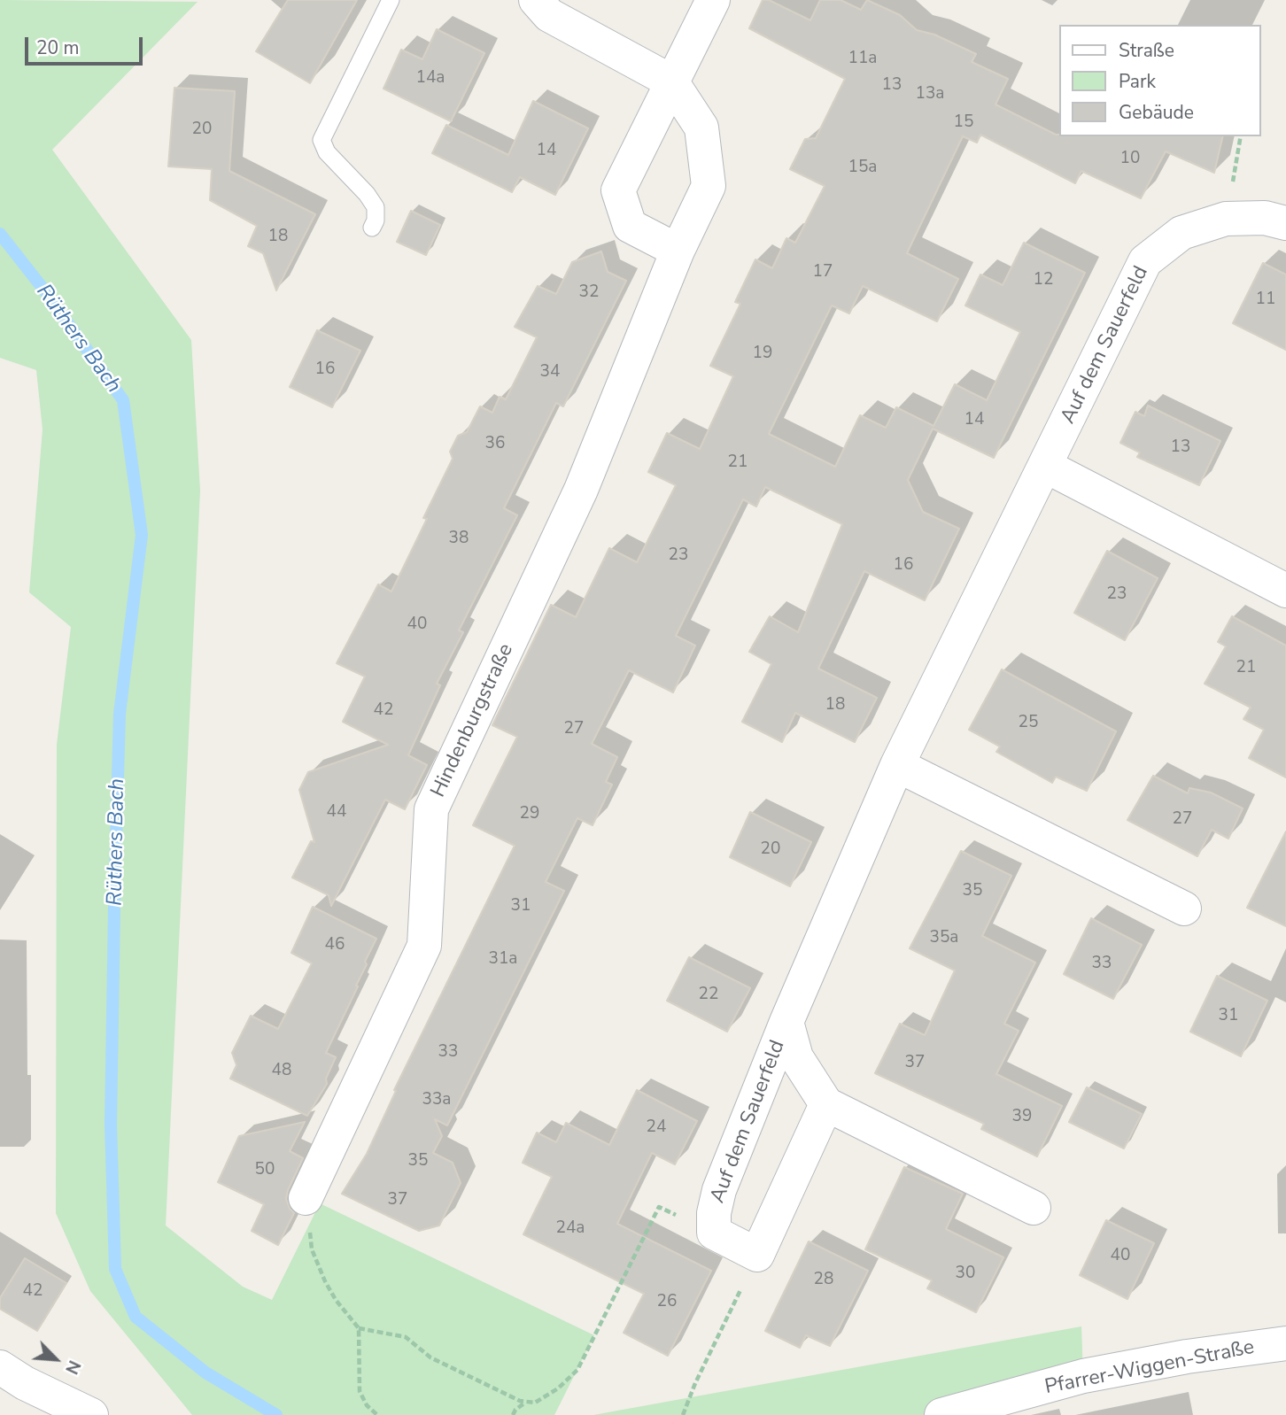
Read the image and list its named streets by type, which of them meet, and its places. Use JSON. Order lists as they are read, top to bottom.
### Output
{
  "streets": {
    "street": ["Auf dem Sauerfeld", "Hindenburgstraße", "Pfarrer-Wiggen-Straße"]
  },
  "water": ["Rüthers Bach"],
  "house_numbers": [
    "11a",
    "14a",
    "13",
    "13a",
    "15",
    "20",
    "14",
    "10",
    "15a",
    "18",
    "17",
    "12",
    "32",
    "11",
    "19",
    "16",
    "34",
    "14",
    "36",
    "13",
    "21",
    "38",
    "23",
    "16",
    "23",
    "40",
    "21",
    "18",
    "42",
    "25",
    "27",
    "44",
    "29",
    "27",
    "20",
    "35",
    "31",
    "35a",
    "46",
    "31a",
    "33",
    "22",
    "31",
    "33",
    "37",
    "48",
    "33a",
    "39",
    "24",
    "35",
    "50",
    "37",
    "24a",
    "40",
    "30",
    "28",
    "42",
    "26"
  ],
  "legend": ["Straße", "Park", "Gebäude"],
  "scale_bar": "20 m",
  "north": "bottom right"
}
